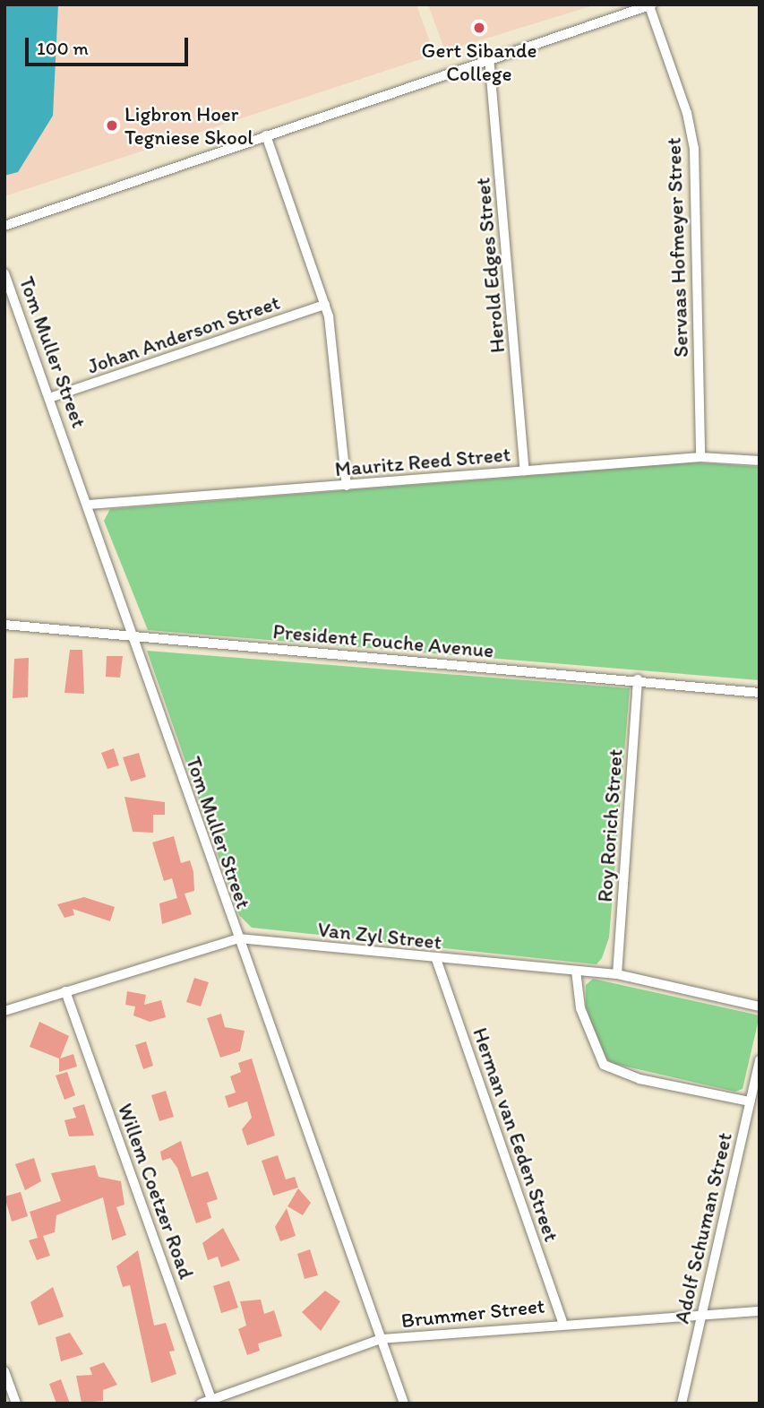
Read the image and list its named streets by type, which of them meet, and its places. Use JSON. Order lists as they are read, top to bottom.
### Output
{
  "streets": {
    "street": [
      "Servaas Hofmeyer Street",
      "Herold Edges Street",
      "Johan Anderson Street",
      "Tom Muller Street",
      "Mauritz Reed Street",
      "President Fouche Avenue",
      "Roy Rorich Street",
      "Van Zyl Street",
      "Herman van Eeden Street",
      "Willem Coetzer Road",
      "Adolf Schuman Street",
      "Brummer Street"
    ]
  },
  "crossings": [
    ["Servaas Hofmeyer Street", "Mauritz Reed Street"],
    ["Herold Edges Street", "Mauritz Reed Street"],
    ["Johan Anderson Street", "Tom Muller Street"],
    ["Tom Muller Street", "Mauritz Reed Street"],
    ["Tom Muller Street", "President Fouche Avenue"],
    ["Tom Muller Street", "Van Zyl Street"],
    ["Tom Muller Street", "Brummer Street"],
    ["President Fouche Avenue", "Roy Rorich Street"],
    ["Roy Rorich Street", "Van Zyl Street"],
    ["Van Zyl Street", "Herman van Eeden Street"],
    ["Van Zyl Street", "Willem Coetzer Road"],
    ["Herman van Eeden Street", "Brummer Street"],
    ["Willem Coetzer Road", "Brummer Street"],
    ["Adolf Schuman Street", "Brummer Street"]
  ],
  "places": ["Gert Sibande College", "Ligbron Hoer Tegniese Skool"],
  "scale_bar": "100 m"
}
